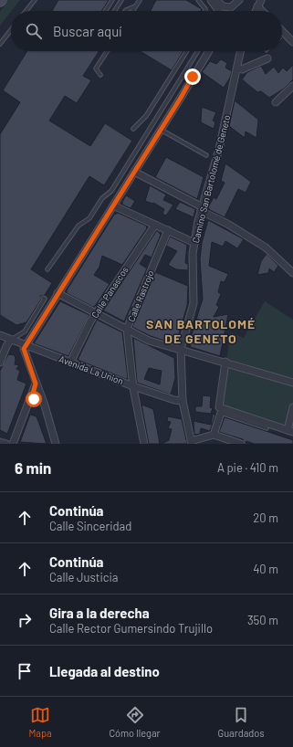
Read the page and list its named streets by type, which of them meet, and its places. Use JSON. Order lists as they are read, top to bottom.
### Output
{
  "streets": {
    "street": [
      "Camino San Bartolomé de Geneto",
      "Calle Panascos",
      "Calle Rastrojo",
      "Avenida La Union"
    ]
  },
  "crossings": [
    ["Camino San Bartolomé de Geneto", "Avenida La Union"],
    ["Calle Panascos", "Avenida La Union"],
    ["Calle Rastrojo", "Avenida La Union"]
  ],
  "districts": ["SAN BARTOLOMÉ DE GENETO"],
  "page": {
    "search": "Buscar aquí",
    "heading": ["6 min", "A pie · 410 m"],
    "list": [
      ["Continúa", "Calle Sinceridad", "20 m"],
      ["Continúa", "Calle Justicia", "40 m"],
      ["Gira a la derecha", "Calle Rector Gumersindo Trujillo", "350 m"],
      "Llegada al destino"
    ],
    "nav": ["Mapa", "Cómo llegar", "Guardados"]
  }
}
